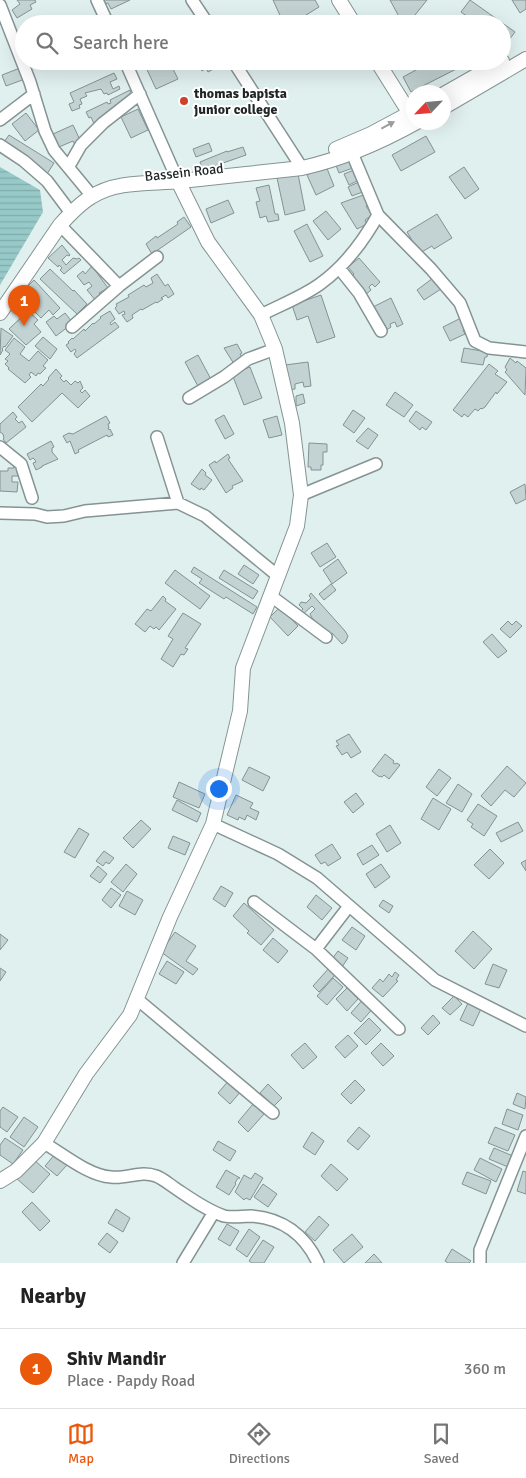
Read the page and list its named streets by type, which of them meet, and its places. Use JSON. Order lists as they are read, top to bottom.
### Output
{
  "places": ["thomas bapista junior college"],
  "north": "bottom left",
  "page": {
    "search": "Search here",
    "pins": "1",
    "heading": "Nearby",
    "list": [
      {
        "mark": "1",
        "name": "Shiv Mandir",
        "note": "Place · Papdy Road",
        "value": "360 m"
      }
    ],
    "nav": ["Map", "Directions", "Saved"]
  }
}
